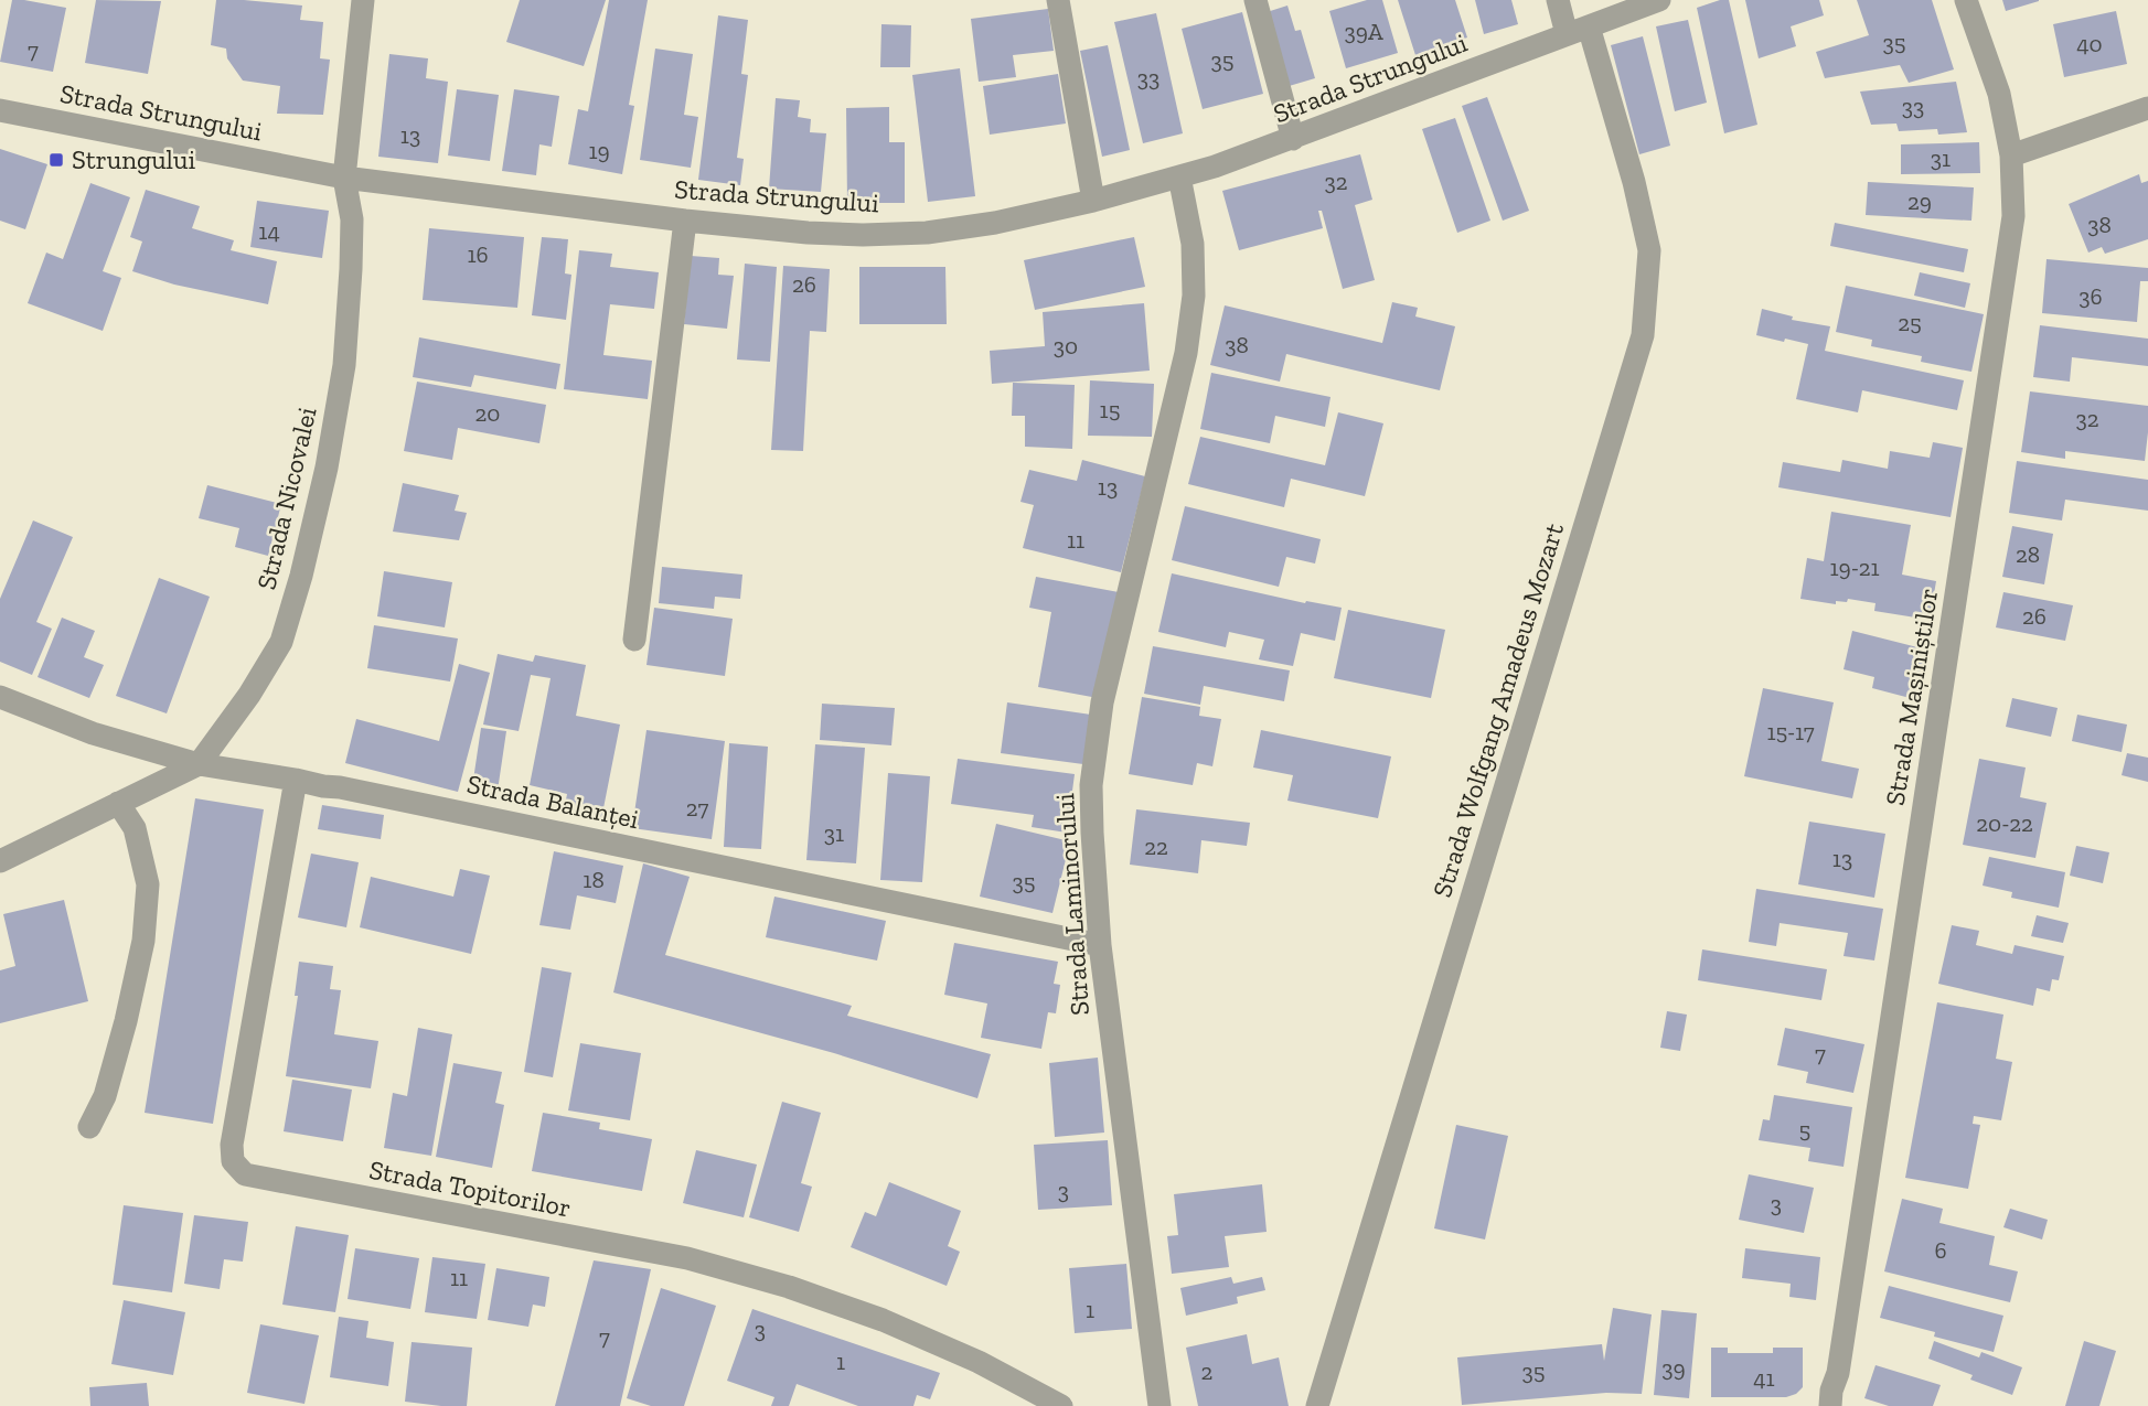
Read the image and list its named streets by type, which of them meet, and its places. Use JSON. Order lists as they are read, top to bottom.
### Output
{
  "streets": {
    "street": [
      "Strada Strungului",
      "Strada Nicovalei",
      "Strada Mașiniștilor",
      "Strada Wolfgang Amadeus Mozart",
      "Strada Balanței",
      "Strada Laminorului",
      "Strada Topitorilor"
    ]
  },
  "crossings": [
    ["Strada Strungului", "Strada Nicovalei"],
    ["Strada Strungului", "Strada Wolfgang Amadeus Mozart"],
    ["Strada Strungului", "Strada Laminorului"],
    ["Strada Nicovalei", "Strada Balanței"],
    ["Strada Balanței", "Strada Laminorului"],
    ["Strada Balanței", "Strada Topitorilor"]
  ],
  "places": {
    "transit": ["Strungului"]
  },
  "house_numbers": [
    "39A",
    "35",
    "40",
    "7",
    "35",
    "33",
    "33",
    "13",
    "19",
    "31",
    "32",
    "29",
    "38",
    "14",
    "16",
    "26",
    "36",
    "25",
    "38",
    "30",
    "15",
    "20",
    "32",
    "13",
    "11",
    "28",
    "19-21",
    "26",
    "15-17",
    "27",
    "20-22",
    "31",
    "22",
    "13",
    "18",
    "35",
    "7",
    "5",
    "3",
    "3",
    "6",
    "11",
    "1",
    "3",
    "7",
    "1",
    "39",
    "2",
    "35",
    "41"
  ]
}
